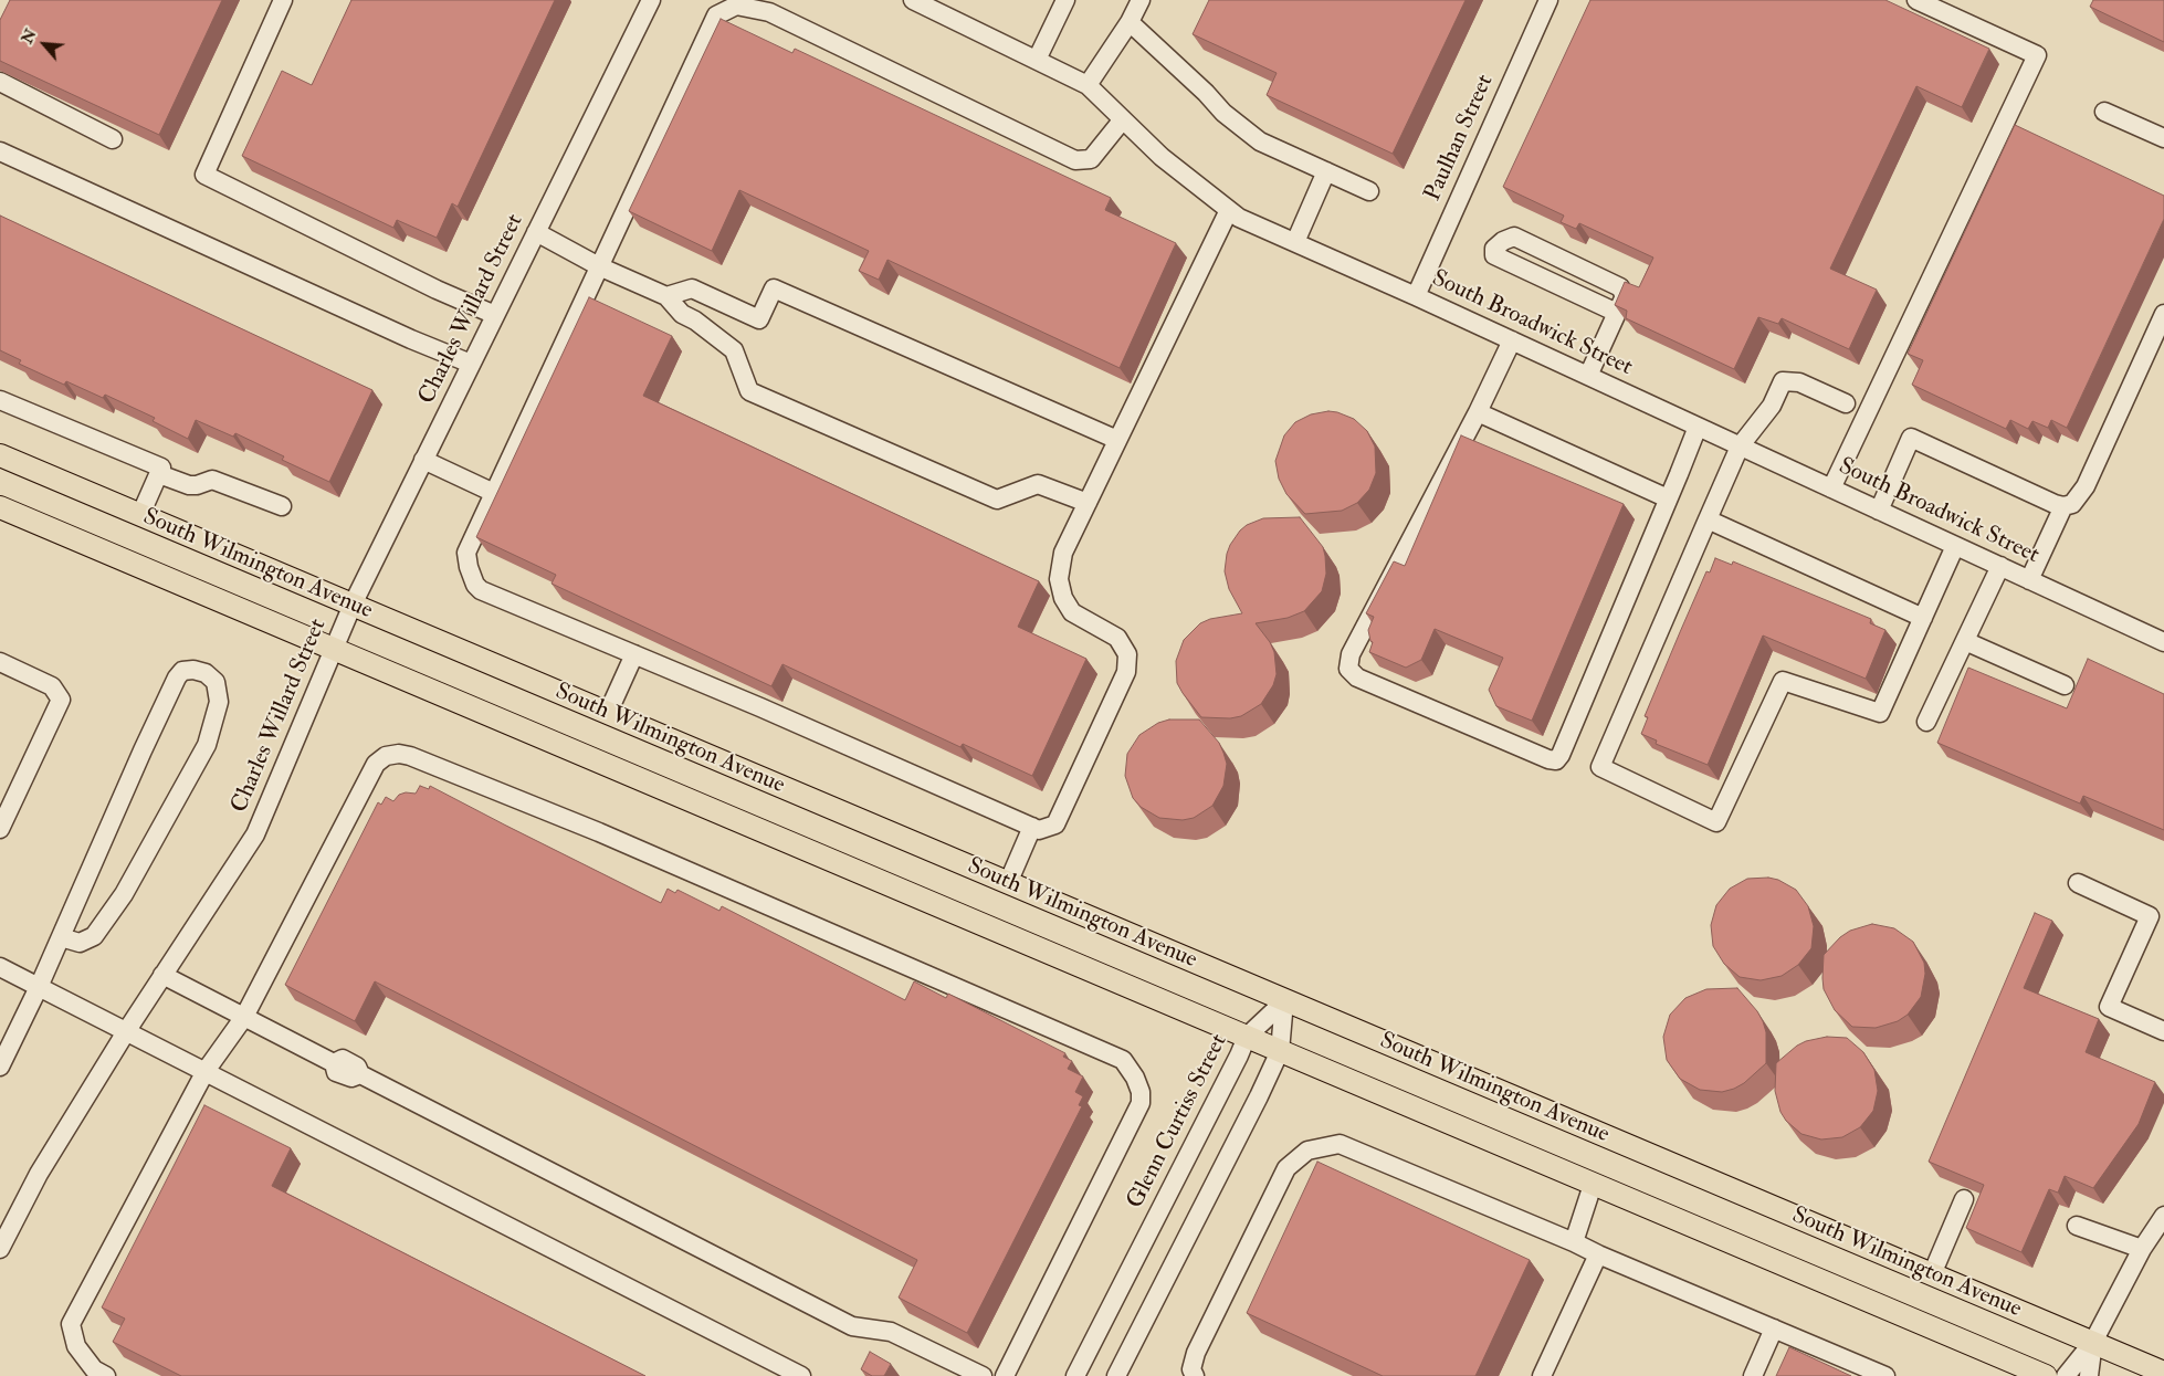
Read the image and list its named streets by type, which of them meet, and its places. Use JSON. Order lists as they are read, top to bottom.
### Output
{
  "streets": {
    "main road": ["South Wilmington Avenue"],
    "street": [
      "Paulhan Street",
      "Charles Willard Street",
      "South Broadwick Street",
      "Glenn Curtiss Street"
    ]
  },
  "crossings": [
    ["Paulhan Street", "South Broadwick Street"],
    ["Charles Willard Street", "South Wilmington Avenue"],
    ["South Wilmington Avenue", "Glenn Curtiss Street"]
  ],
  "north": "top left"
}
